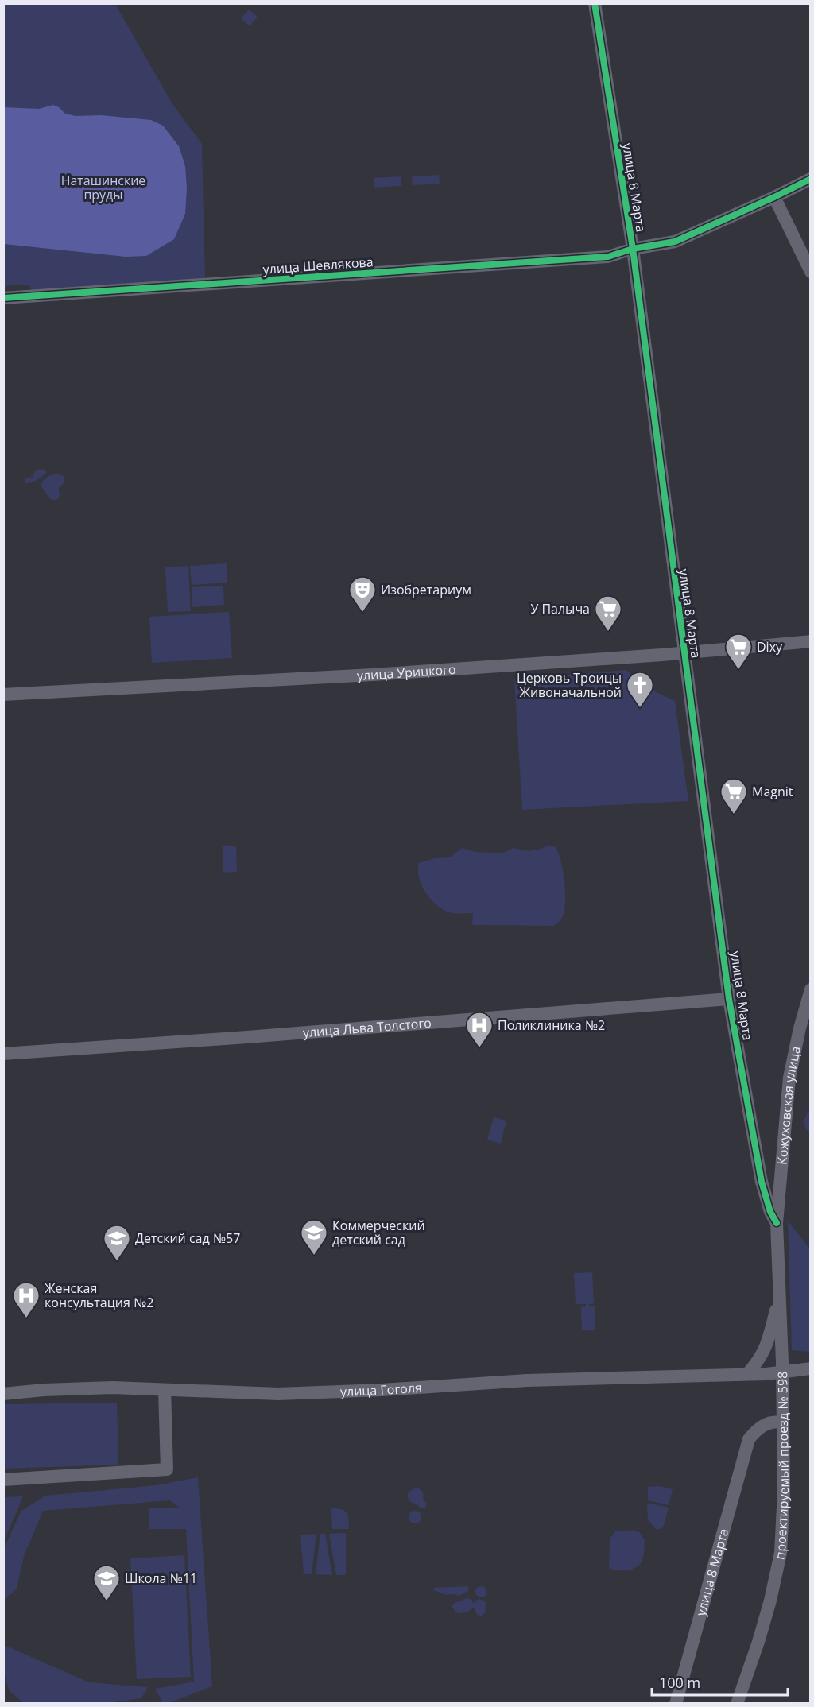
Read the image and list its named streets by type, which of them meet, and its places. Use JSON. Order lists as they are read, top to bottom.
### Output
{
  "streets": {
    "street": [
      "улица 8 Марта",
      "улица Шевлякова",
      "улица Урицкого",
      "улица Льва Толстого",
      "Кожуховская улица",
      "улица Гоголя",
      "проектируемый проезд № 598"
    ]
  },
  "crossings": [
    ["улица 8 Марта", "улица Шевлякова"],
    ["улица 8 Марта", "улица Урицкого"],
    ["улица 8 Марта", "улица Льва Толстого"],
    ["улица 8 Марта", "Кожуховская улица"],
    ["улица 8 Марта", "проектируемый проезд № 598"],
    ["Кожуховская улица", "проектируемый проезд № 598"],
    ["улица Гоголя", "проектируемый проезд № 598"]
  ],
  "parks": ["Наташинские пруды"],
  "places": {
    "theatre": ["Изобретариум"],
    "supermarket": ["У Палыча", "Dixy", "Magnit"],
    "church": ["Церковь Троицы Живоначальной"],
    "hospital": ["Поликлиника №2", "Женская консультация №2"],
    "school or university": ["Коммерческий детский сад", "Детский сад №57", "Школа №11"]
  },
  "scale_bar": "100 m"
}
